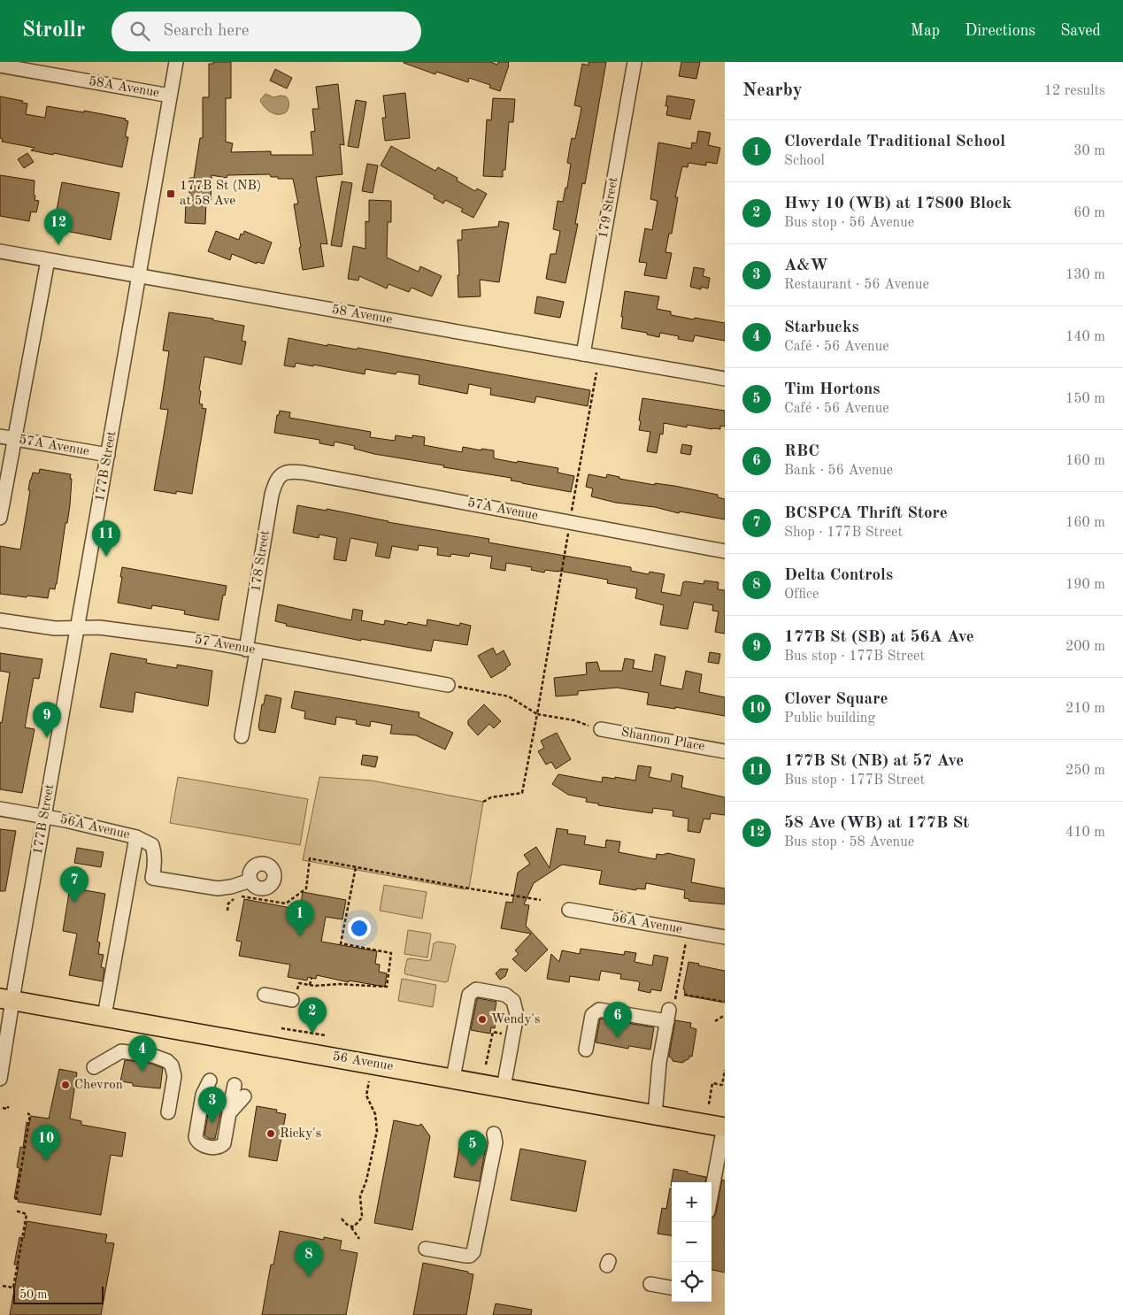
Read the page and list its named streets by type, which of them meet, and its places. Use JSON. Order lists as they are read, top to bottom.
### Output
{
  "streets": {
    "highway": ["56 Avenue"],
    "street": [
      "58A Avenue",
      "179 Street",
      "58 Avenue",
      "57A Avenue",
      "177B Street",
      "178 Street",
      "57 Avenue",
      "Shannon Place",
      "56A Avenue"
    ]
  },
  "crossings": [
    ["58A Avenue", "177B Street"],
    ["179 Street", "58 Avenue"],
    ["58 Avenue", "177B Street"],
    ["57A Avenue", "177B Street"],
    ["57A Avenue", "178 Street"],
    ["177B Street", "57 Avenue"],
    ["177B Street", "56A Avenue"],
    ["177B Street", "56 Avenue"],
    ["178 Street", "57 Avenue"]
  ],
  "places": {
    "transit": ["177B St (NB) at 58 Ave"],
    "other": ["Wendy's", "Chevron", "Ricky's"]
  },
  "scale_bar": "50 m",
  "page": {
    "header": "Strollr",
    "search": "Search here",
    "nav": ["Map", "Directions", "Saved"],
    "heading": ["Nearby", "12 results"],
    "list": [
      {
        "mark": "1",
        "name": "Cloverdale Traditional School",
        "note": "School",
        "value": "30 m"
      },
      {
        "mark": "2",
        "name": "Hwy 10 (WB) at 17800 Block",
        "note": "Bus stop · 56 Avenue",
        "value": "60 m"
      },
      {
        "mark": "3",
        "name": "A&W",
        "note": "Restaurant · 56 Avenue",
        "value": "130 m"
      },
      {
        "mark": "4",
        "name": "Starbucks",
        "note": "Café · 56 Avenue",
        "value": "140 m"
      },
      {
        "mark": "5",
        "name": "Tim Hortons",
        "note": "Café · 56 Avenue",
        "value": "150 m"
      },
      {
        "mark": "6",
        "name": "RBC",
        "note": "Bank · 56 Avenue",
        "value": "160 m"
      },
      {
        "mark": "7",
        "name": "BCSPCA Thrift Store",
        "note": "Shop · 177B Street",
        "value": "160 m"
      },
      {
        "mark": "8",
        "name": "Delta Controls",
        "note": "Office",
        "value": "190 m"
      },
      {
        "mark": "9",
        "name": "177B St (SB) at 56A Ave",
        "note": "Bus stop · 177B Street",
        "value": "200 m"
      },
      {
        "mark": "10",
        "name": "Clover Square",
        "note": "Public building",
        "value": "210 m"
      },
      {
        "mark": "11",
        "name": "177B St (NB) at 57 Ave",
        "note": "Bus stop · 177B Street",
        "value": "250 m"
      },
      {
        "mark": "12",
        "name": "58 Ave (WB) at 177B St",
        "note": "Bus stop · 58 Avenue",
        "value": "410 m"
      }
    ],
    "pins": [
      "12",
      "11",
      "9",
      "7",
      "1",
      "2",
      "6",
      "4",
      "3",
      "10",
      "5",
      "8"
    ],
    "map_buttons": ["+", "−"],
    "scale": "50 m"
  }
}
